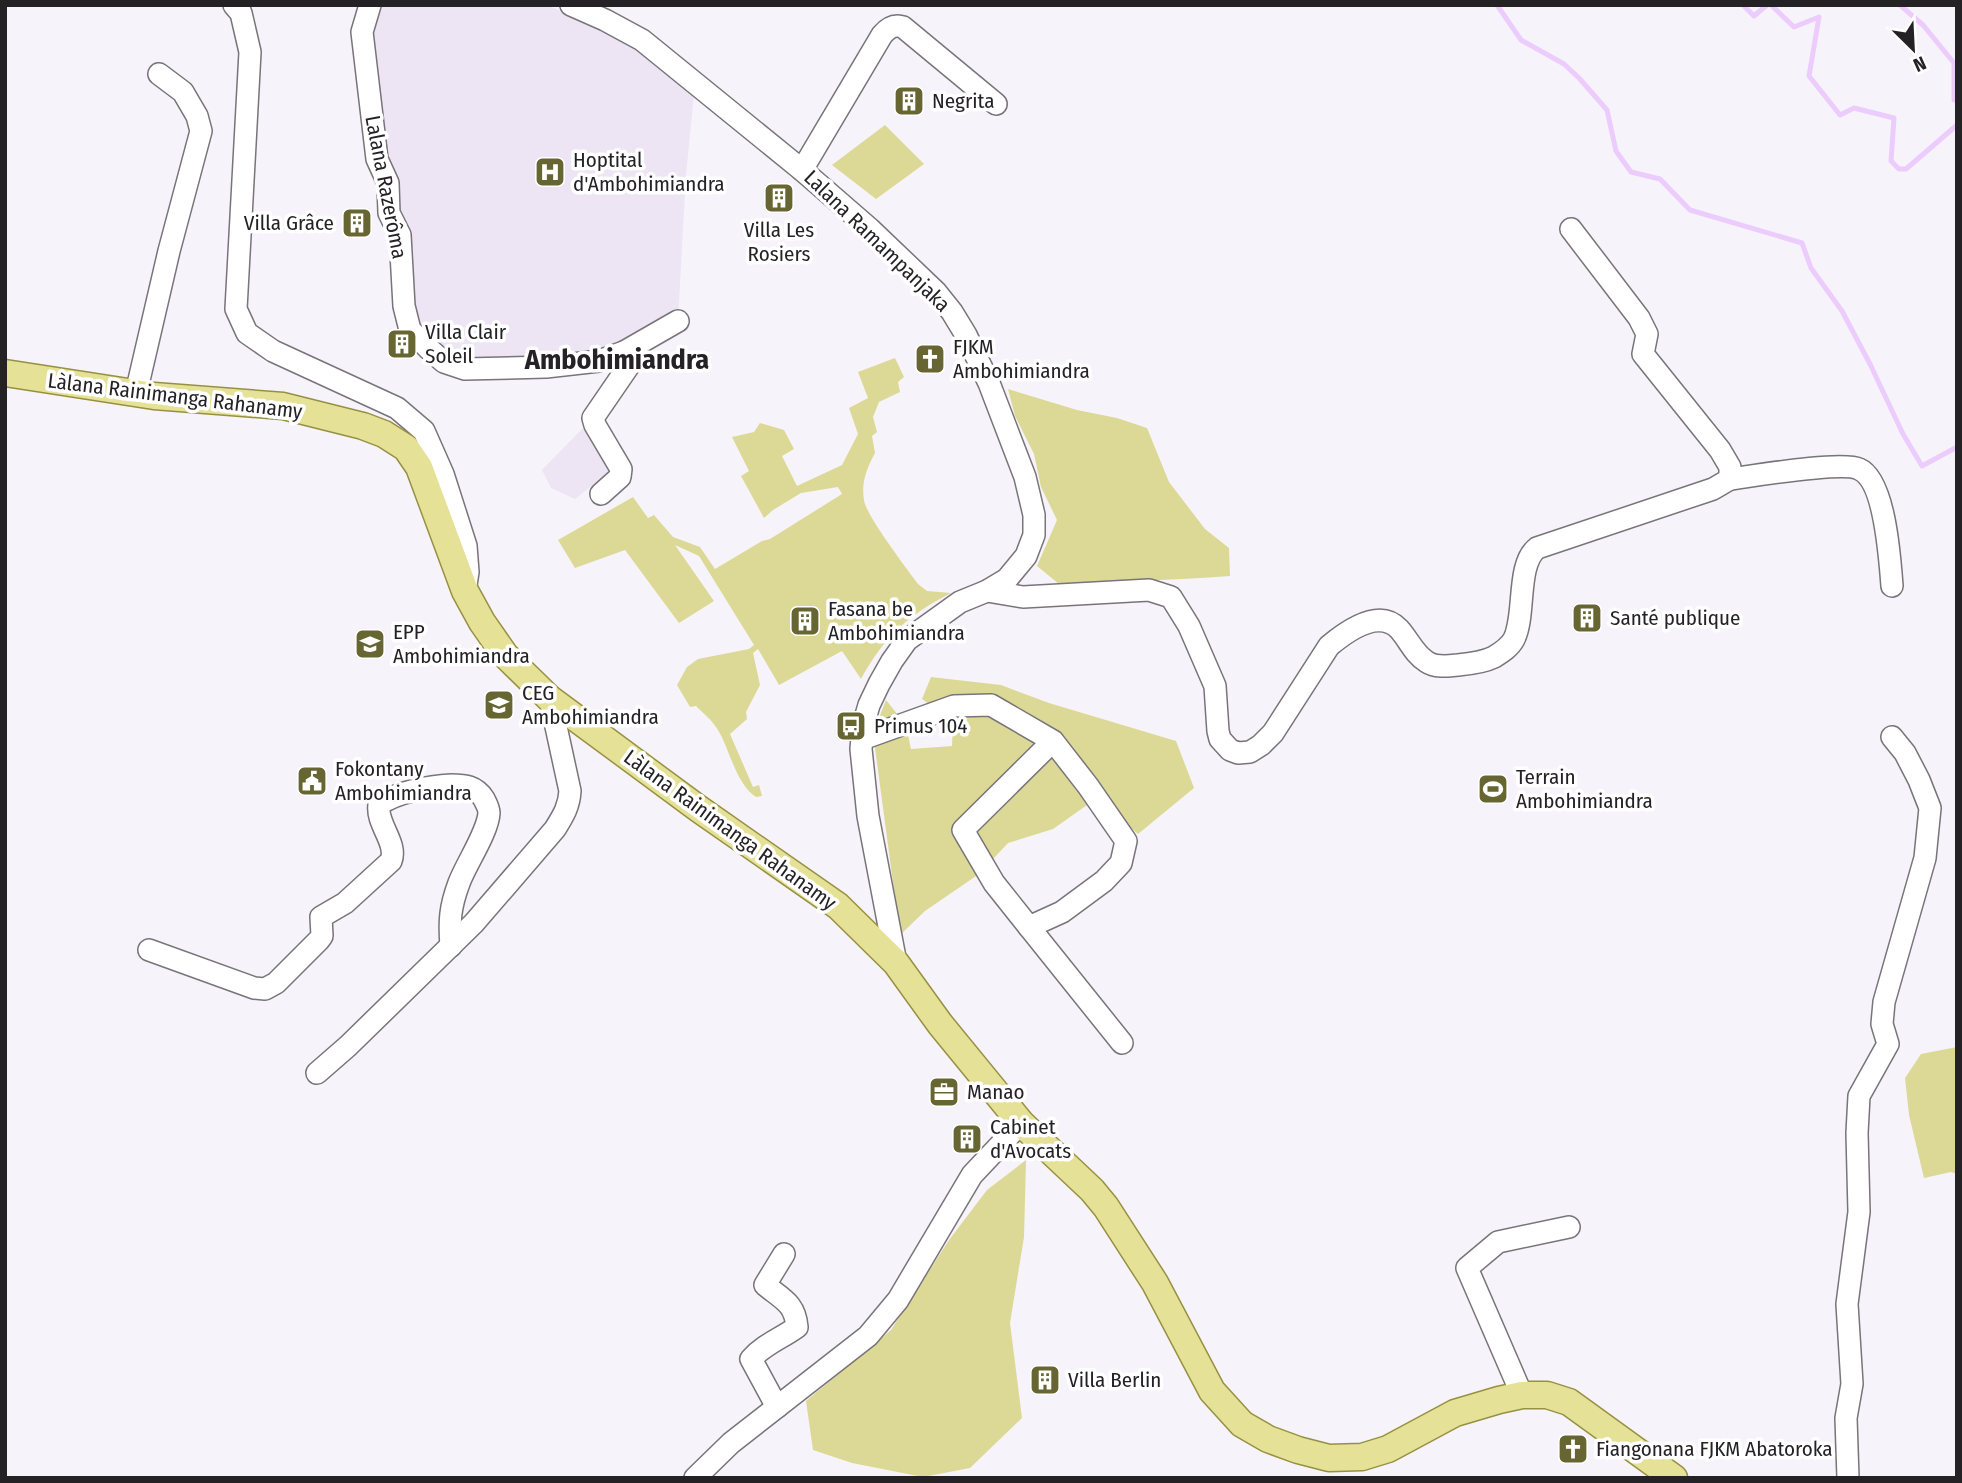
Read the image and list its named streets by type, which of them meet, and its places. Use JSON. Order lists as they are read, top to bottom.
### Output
{
  "streets": {
    "main road": ["Làlana Rainimanga Rahanamy"],
    "street": ["Lalana Razerôma", "Lalana Ramampanjaka"]
  },
  "crossings": [
    ["Lalana Ramampanjaka", "Làlana Rainimanga Rahanamy"]
  ],
  "districts": ["Ambohimiandra"],
  "places": {
    "building": [
      "Negrita",
      "Villa Les Rosiers",
      "Villa Grâce",
      "Villa Clair Soleil",
      "Santé publique",
      "Fasana be Ambohimiandra",
      "Cabinet d'Avocats",
      "Villa Berlin"
    ],
    "hospital": ["Hoptital d'Ambohimiandra"],
    "church": ["FJKM Ambohimiandra", "Fiangonana FJKM Abatoroka"],
    "school or university": ["EPP Ambohimiandra", "CEG Ambohimiandra"],
    "bus stop": ["Primus 104"],
    "public building": ["Fokontany Ambohimiandra"],
    "sports": ["Terrain Ambohimiandra"],
    "office": ["Manao"]
  },
  "north": "bottom right"
}
